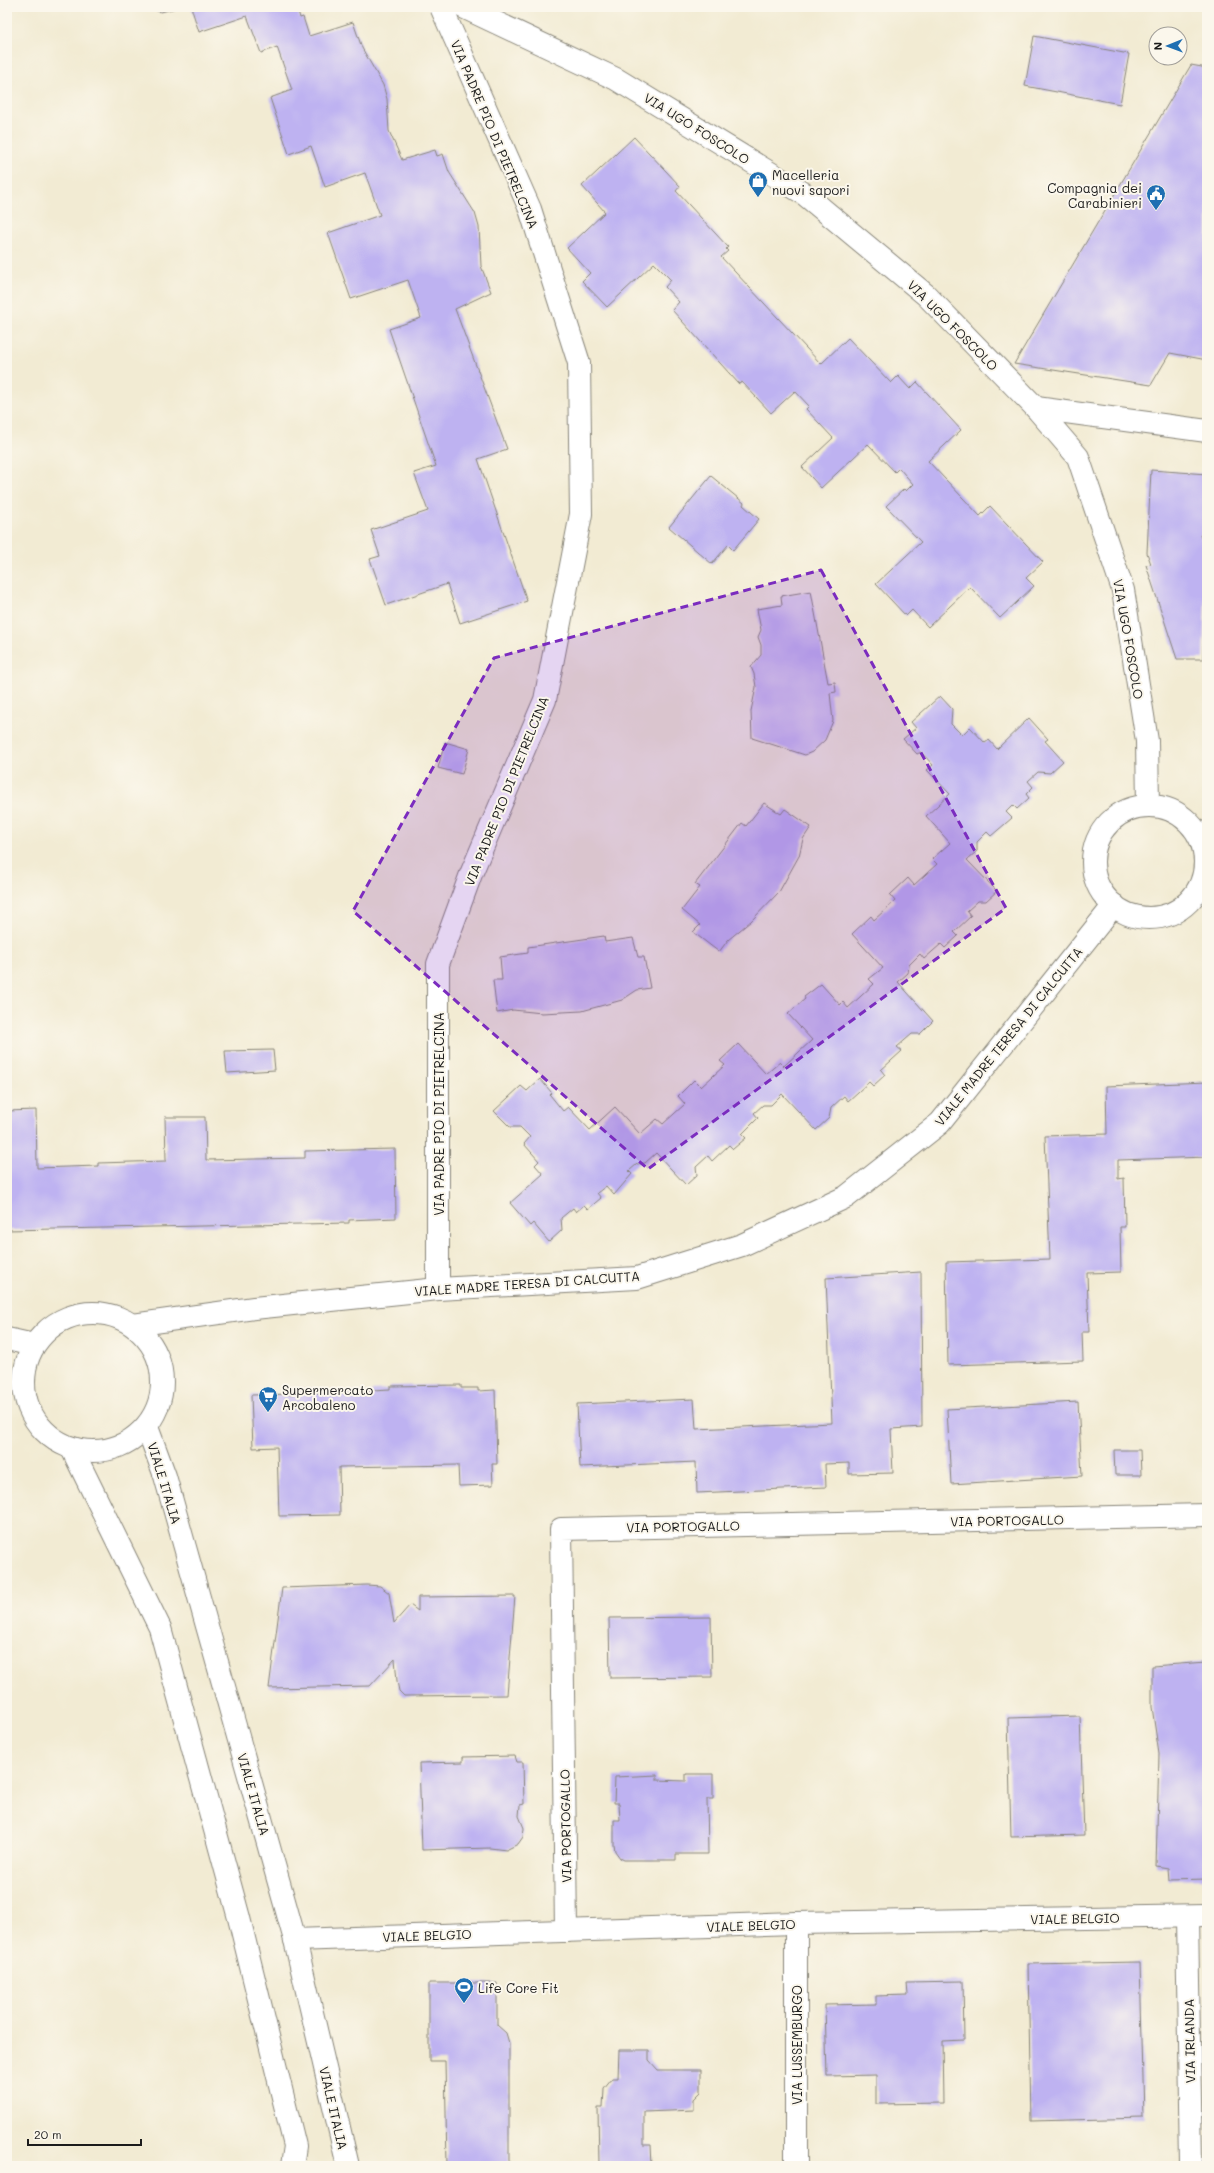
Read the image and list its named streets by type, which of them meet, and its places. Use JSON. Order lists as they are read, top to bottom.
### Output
{
  "streets": {
    "street": [
      "VIA UGO FOSCOLO",
      "VIA PADRE PIO DI PIETRELCINA",
      "VIALE MADRE TERESA DI CALCUTTA",
      "VIALE ITALIA",
      "VIA PORTOGALLO",
      "VIALE BELGIO",
      "VIA IRLANDA",
      "VIA LUSSEMBURGO"
    ]
  },
  "crossings": [
    ["VIA UGO FOSCOLO", "VIALE MADRE TERESA DI CALCUTTA"],
    ["VIA PADRE PIO DI PIETRELCINA", "VIALE MADRE TERESA DI CALCUTTA"],
    ["VIALE MADRE TERESA DI CALCUTTA", "VIALE ITALIA"],
    ["VIALE ITALIA", "VIALE BELGIO"],
    ["VIA PORTOGALLO", "VIALE BELGIO"],
    ["VIALE BELGIO", "VIA IRLANDA"],
    ["VIALE BELGIO", "VIA LUSSEMBURGO"]
  ],
  "places": {
    "shop": ["Macelleria nuovi sapori"],
    "public building": ["Compagnia dei Carabinieri"],
    "supermarket": ["Supermercato Arcobaleno"],
    "sports": ["Life Core Fit"]
  },
  "scale_bar": "20 m",
  "north": "left"
}
